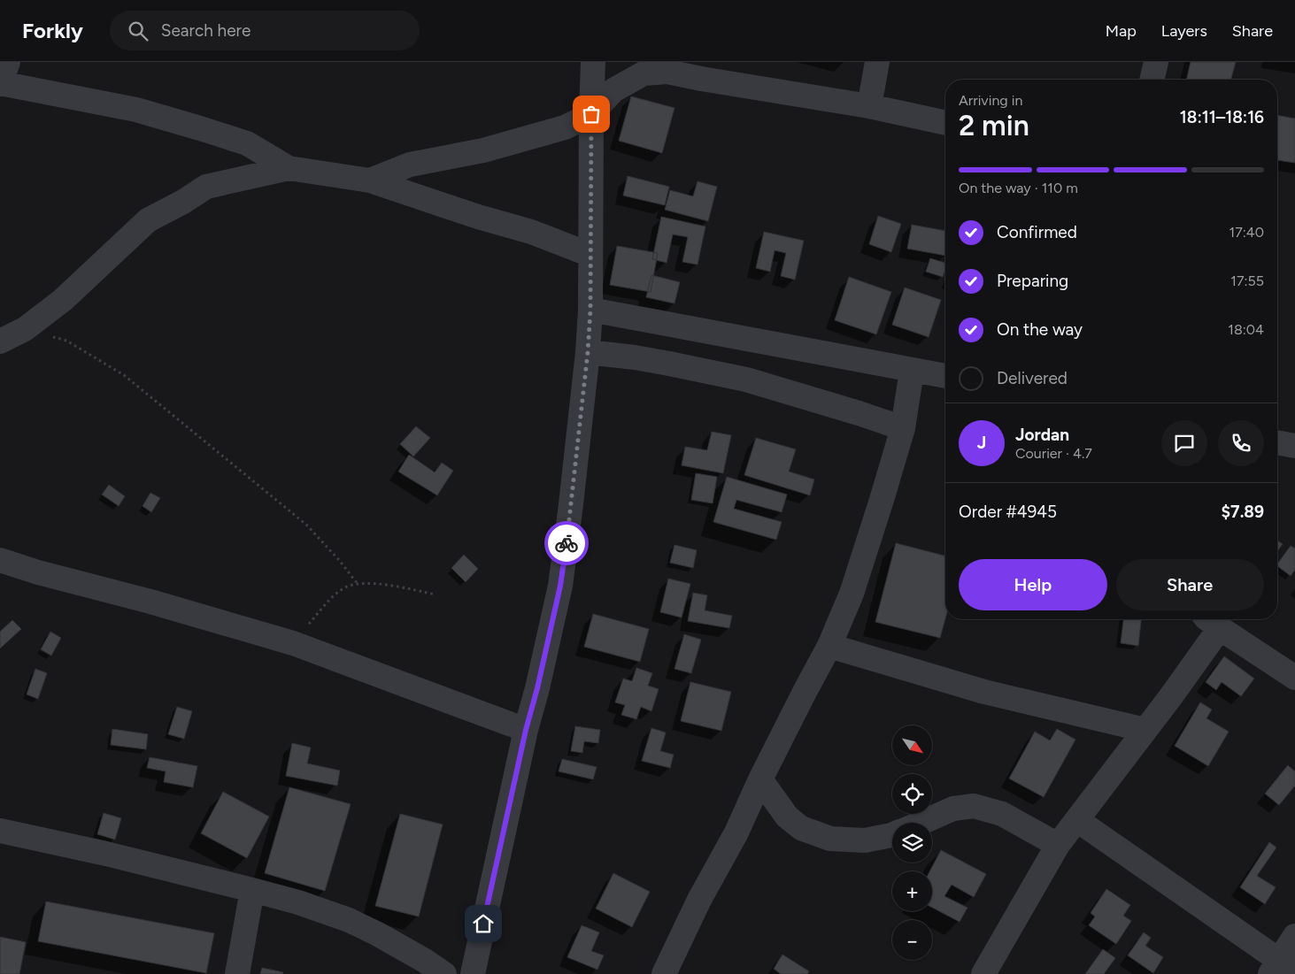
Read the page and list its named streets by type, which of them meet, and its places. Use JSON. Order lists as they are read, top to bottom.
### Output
{
  "north": "bottom right",
  "page": {
    "header": "Forkly",
    "search": "Search here",
    "nav": ["Map", "Layers", "Share"],
    "heading": ["2 min", "Arriving in", "18:11–18:16"],
    "panel": [
      "Jordan",
      "Courier · 4.7",
      "Order #4945",
      "$7.89"
    ],
    "bar": "On the way · 110 m",
    "list": [
      ["Confirmed", "17:40"],
      ["Preparing", "17:55"],
      ["On the way", "18:04"],
      "Delivered"
    ],
    "round": "J",
    "buttons": ["Help", "Share"],
    "map_buttons": ["+", "−"]
  }
}
